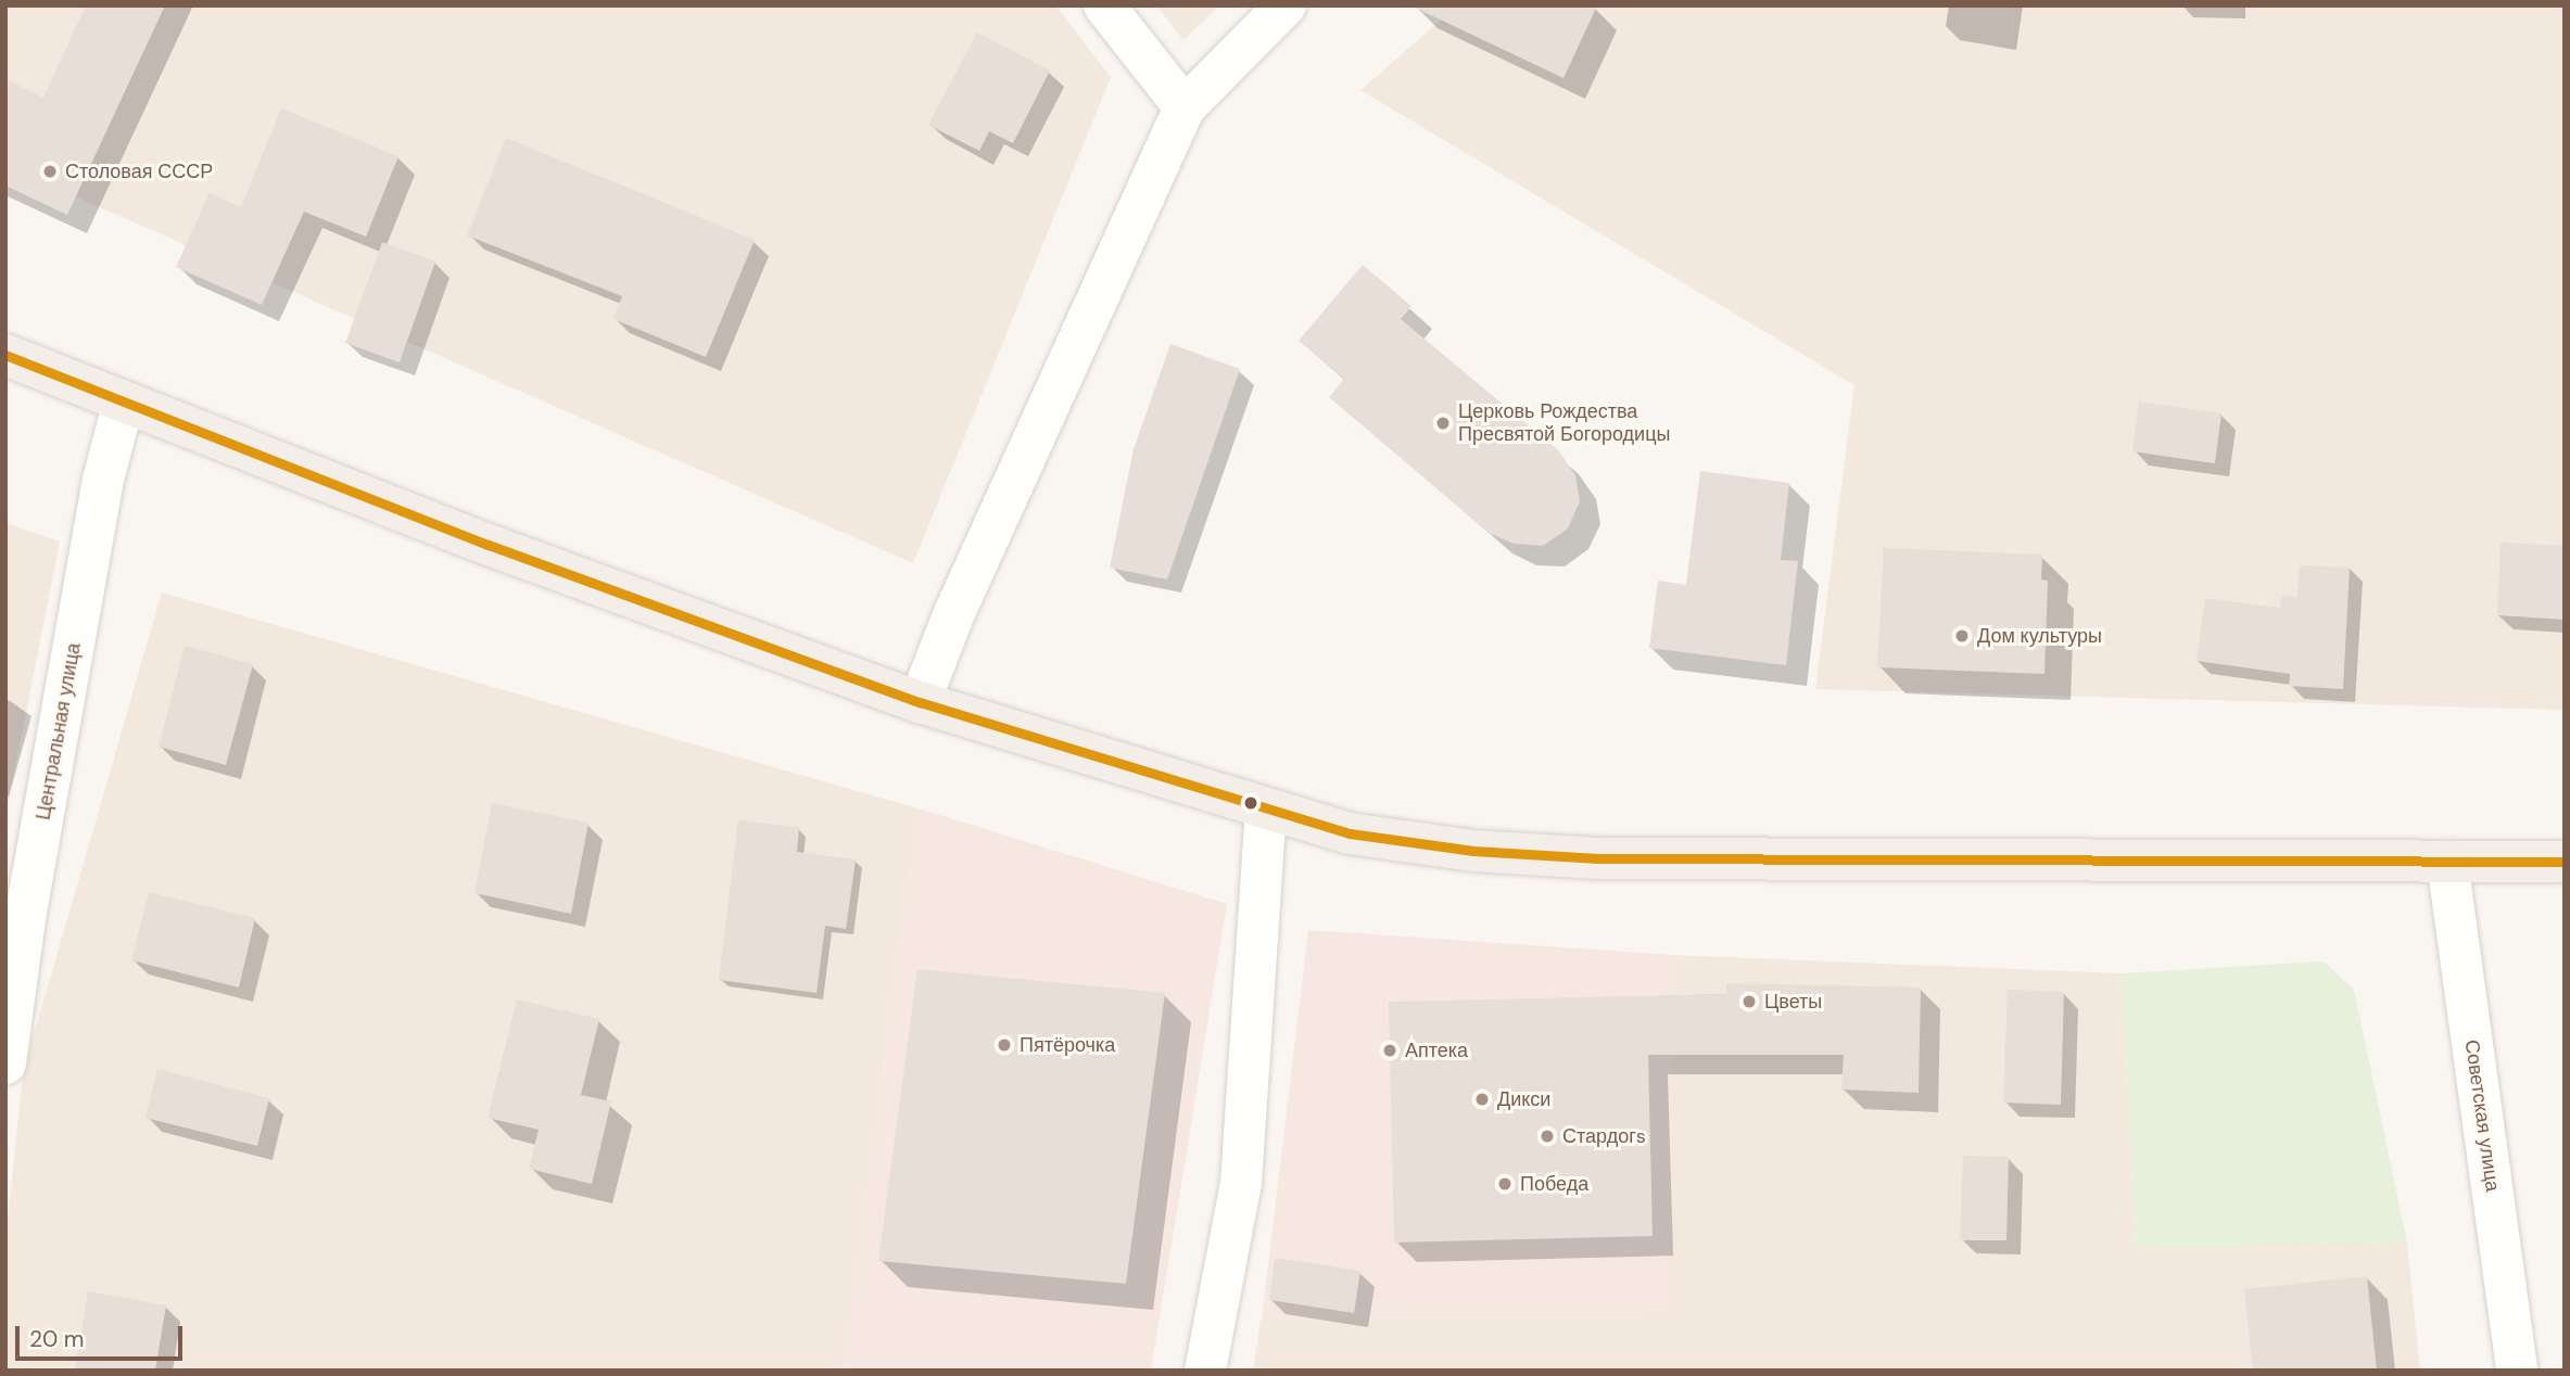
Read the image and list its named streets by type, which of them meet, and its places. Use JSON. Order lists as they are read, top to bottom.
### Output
{
  "streets": {
    "street": ["Центральная улица", "Советская улица"]
  },
  "places": [
    "Столовая СССР",
    "Церковь Рождества Пресвятой Богородицы",
    "Дом культуры",
    "Цветы",
    "Пятёрочка",
    "Аптека",
    "Дикси",
    "Стардогs",
    "Победа"
  ],
  "scale_bar": "20 m"
}
